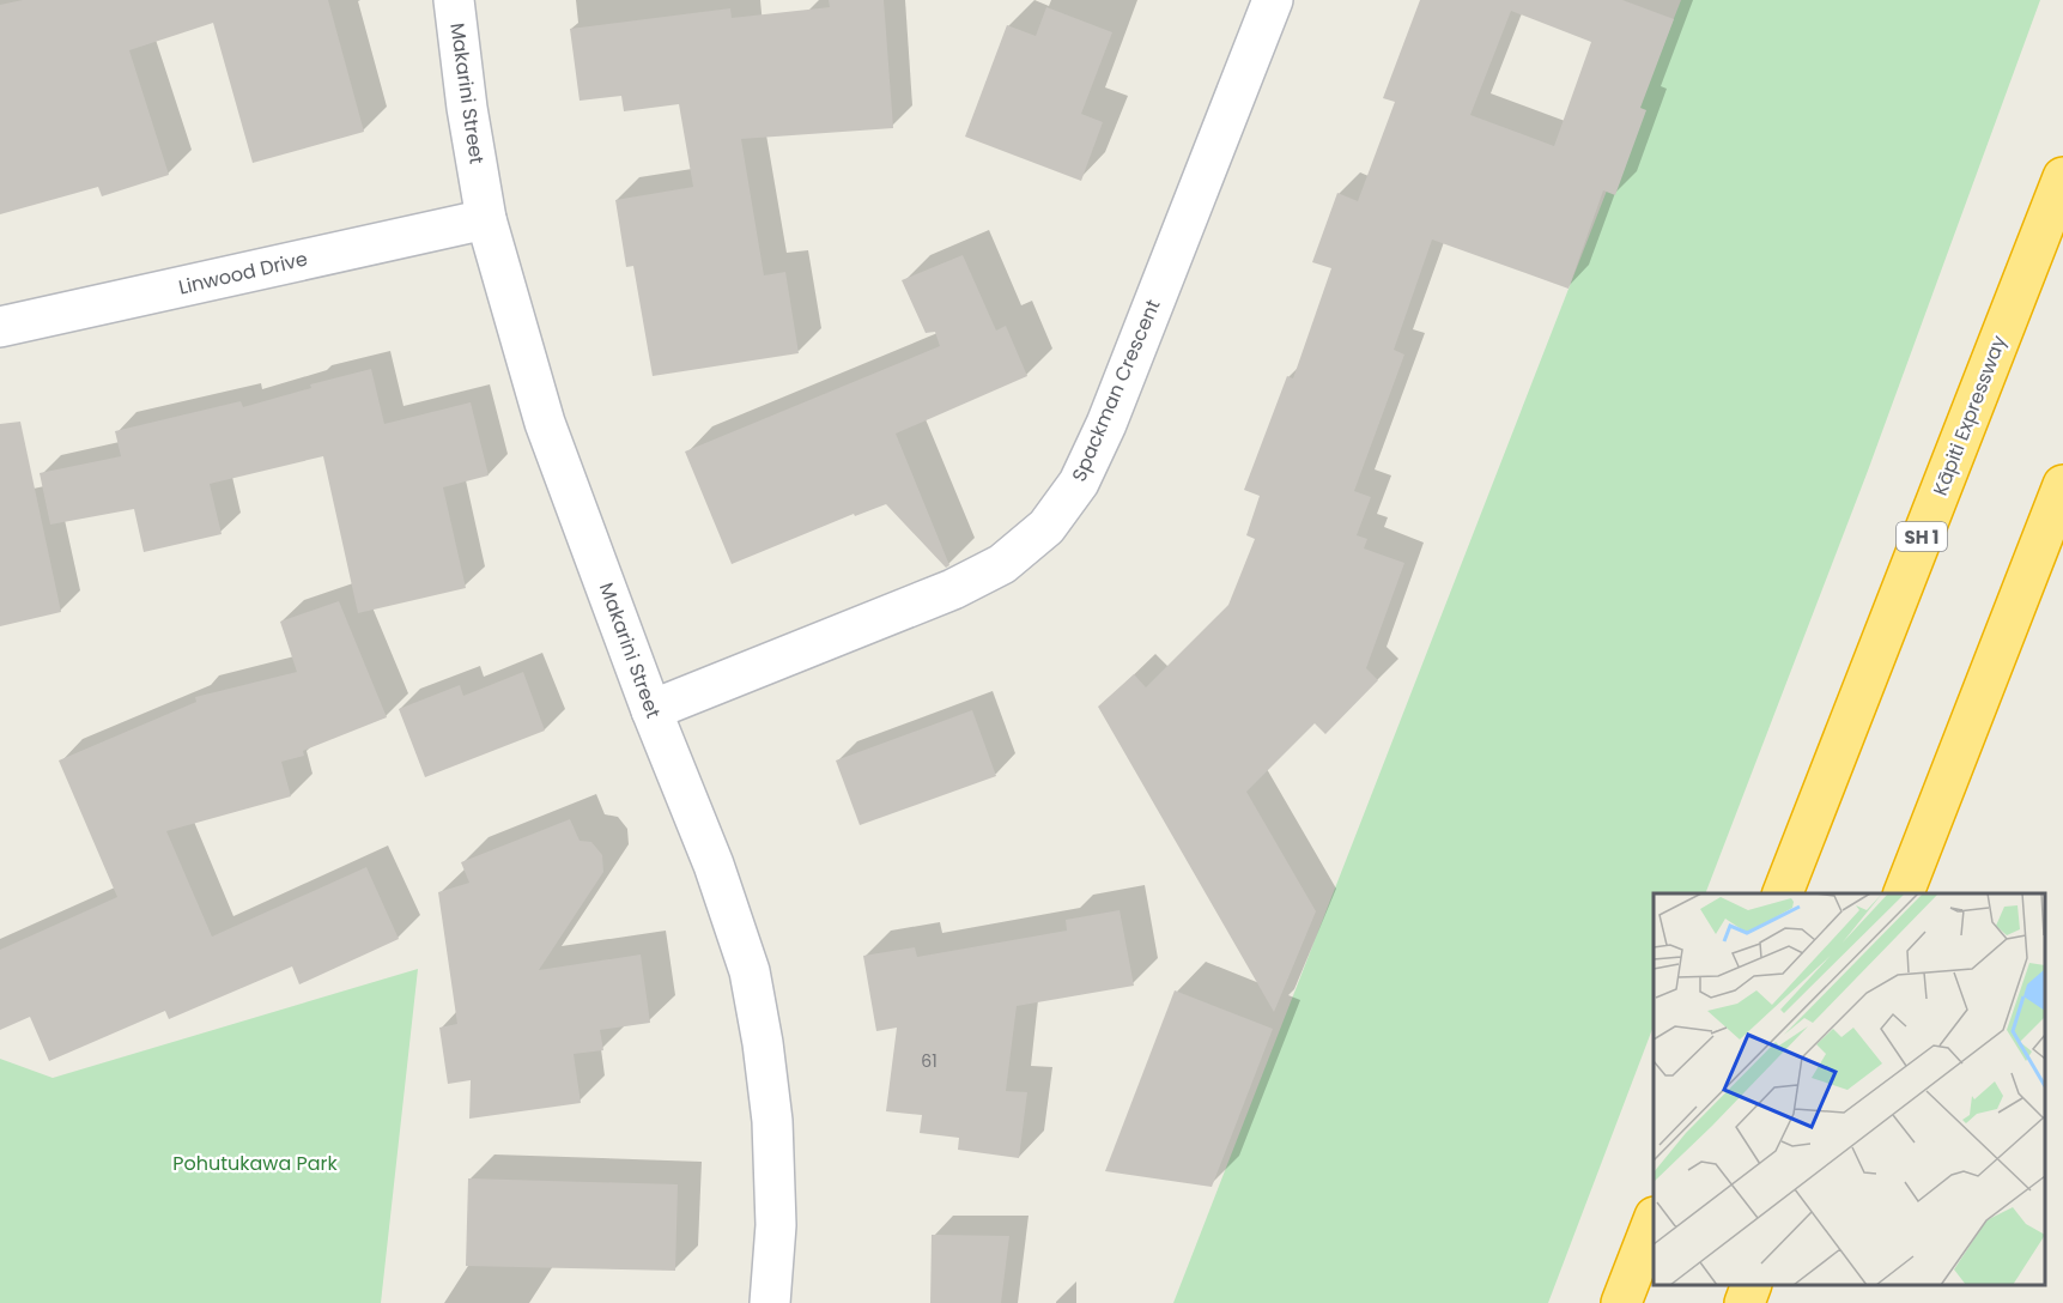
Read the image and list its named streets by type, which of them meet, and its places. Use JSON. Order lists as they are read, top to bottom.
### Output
{
  "streets": {
    "highway": ["Kāpiti Expressway", "SH 1"],
    "street": ["Makarini Street", "Linwood Drive", "Spackman Crescent"]
  },
  "crossings": [
    ["Makarini Street", "Linwood Drive"],
    ["Makarini Street", "Spackman Crescent"]
  ],
  "parks": ["Pohutukawa Park"],
  "house_numbers": ["61"]
}
